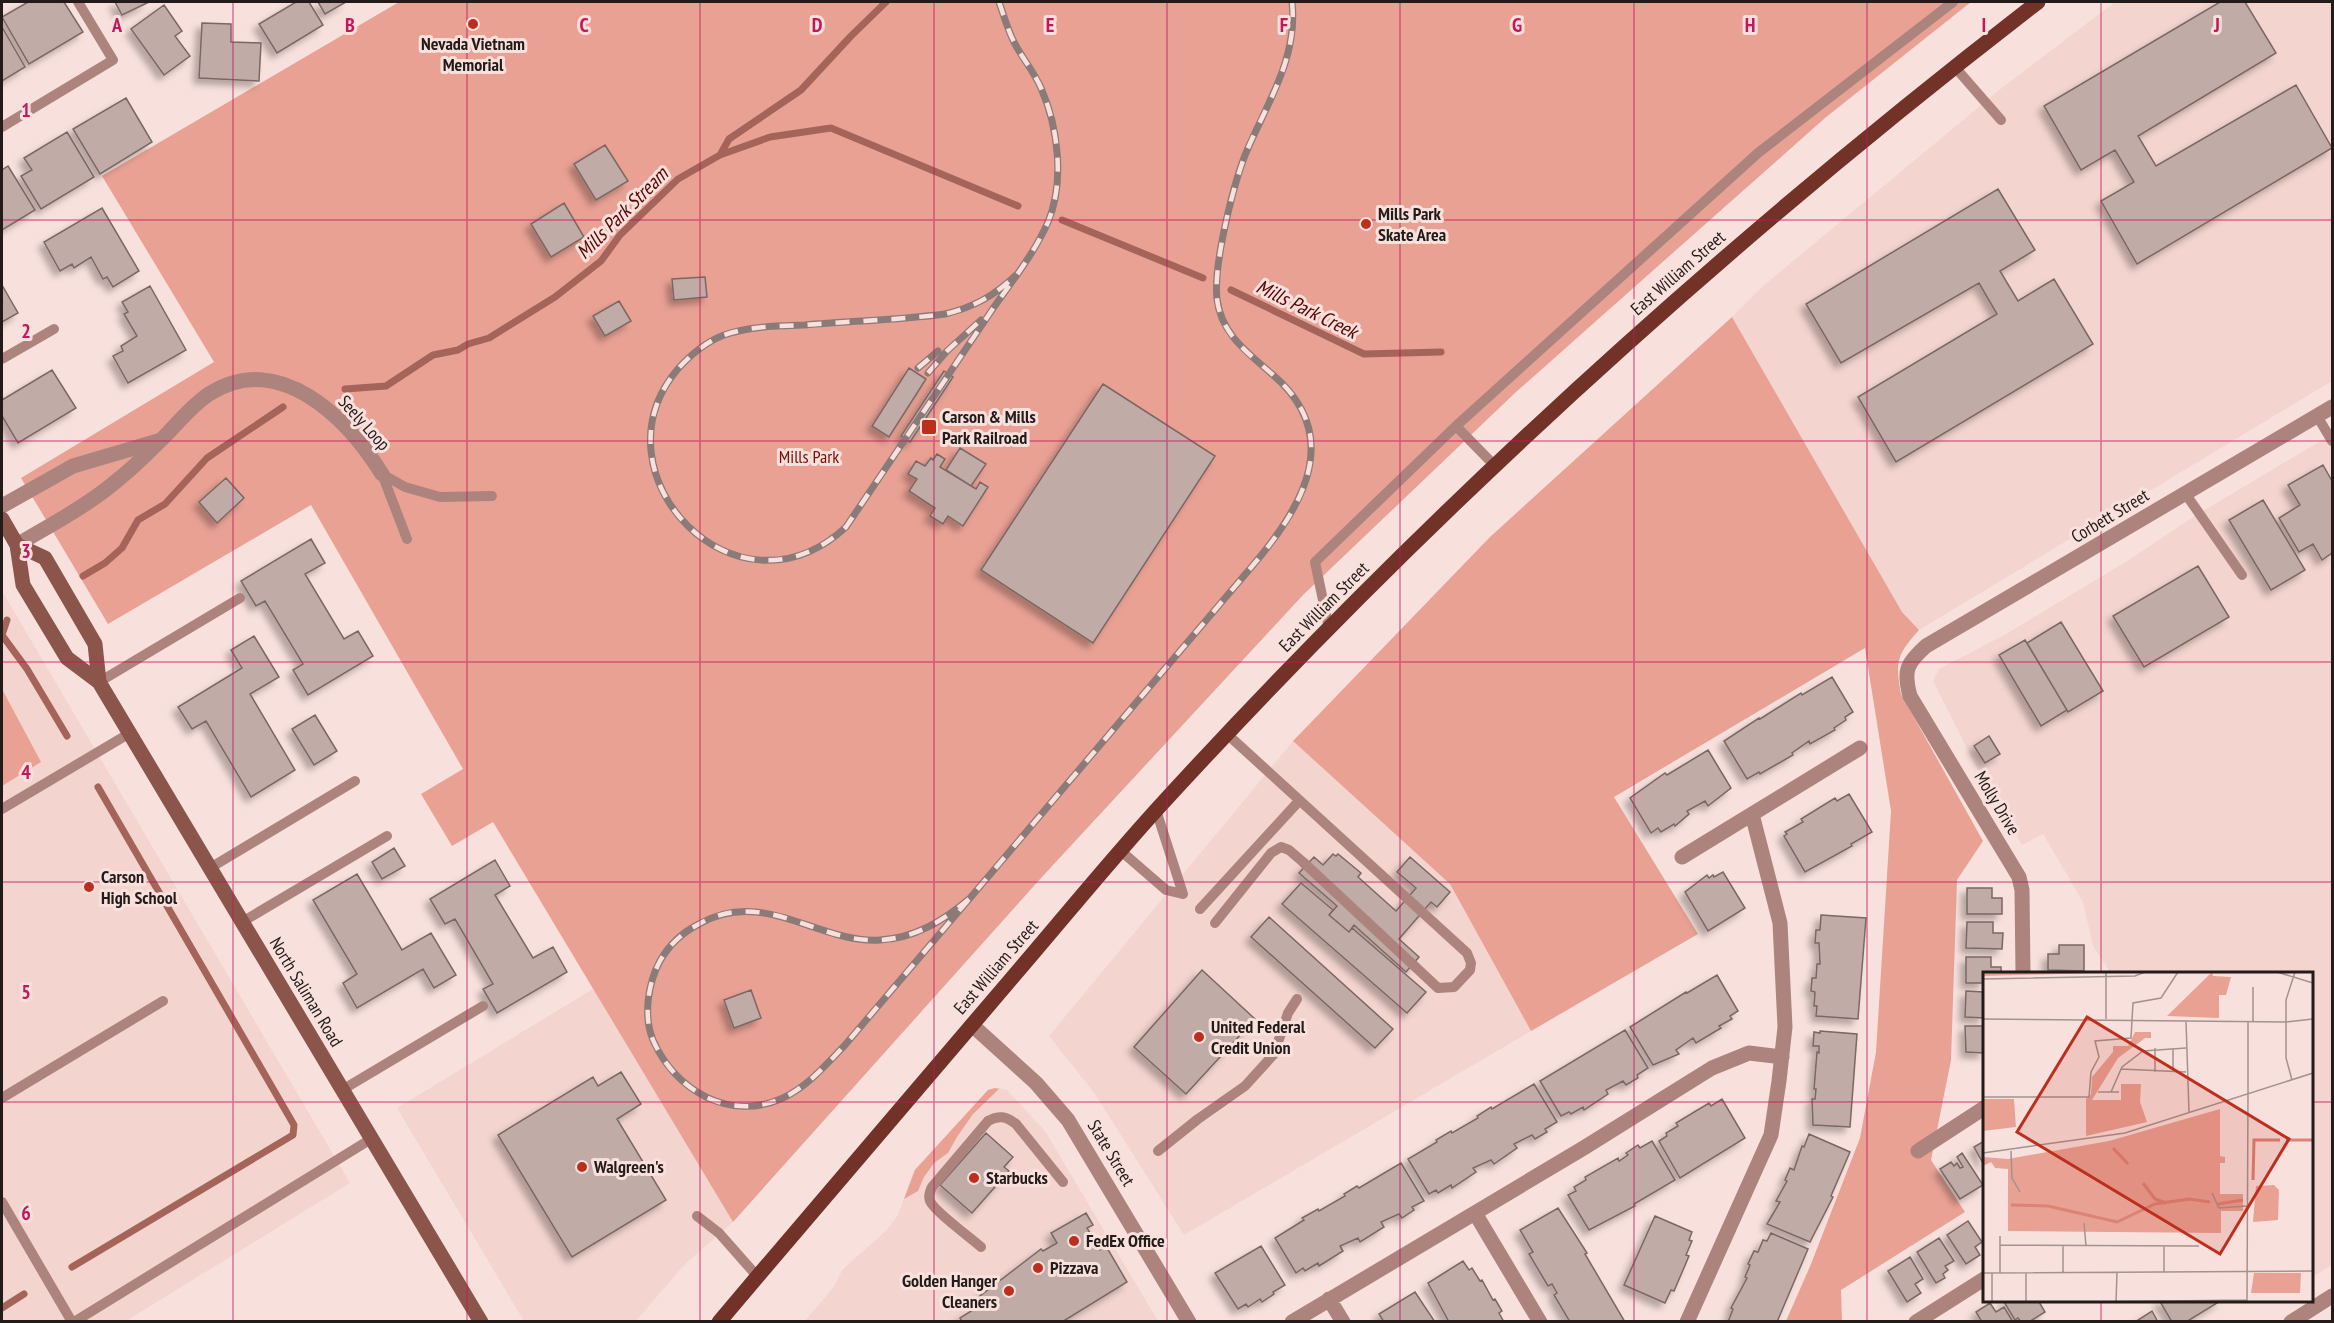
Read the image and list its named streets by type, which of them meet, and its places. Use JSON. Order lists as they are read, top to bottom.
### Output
{
  "streets": {
    "main road": ["East William Street", "North Saliman Road"],
    "street": [
      "Seely Loop",
      "Corbett Street",
      "Molly Drive",
      "State Street"
    ]
  },
  "crossings": [
    ["East William Street", "State Street"],
    ["Seely Loop", "North Saliman Road"],
    ["Corbett Street", "Molly Drive"]
  ],
  "water": ["Mills Park Stream", "Mills Park Creek"],
  "parks": ["Mills Park"],
  "places": {
    "other": [
      "Nevada Vietnam Memorial",
      "Mills Park Skate Area",
      "Carson High School",
      "United Federal Credit Union",
      "Walgreen's",
      "Starbucks",
      "FedEx Office",
      "Pizzava",
      "Golden Hanger Cleaners"
    ],
    "transit": ["Carson & Mills Park Railroad"]
  },
  "grid": {
    "columns": [
      "A",
      "B",
      "C",
      "D",
      "E",
      "F",
      "G",
      "H",
      "I",
      "J"
    ],
    "rows": [
      "1",
      "2",
      "3",
      "4",
      "5",
      "6"
    ]
  }
}
